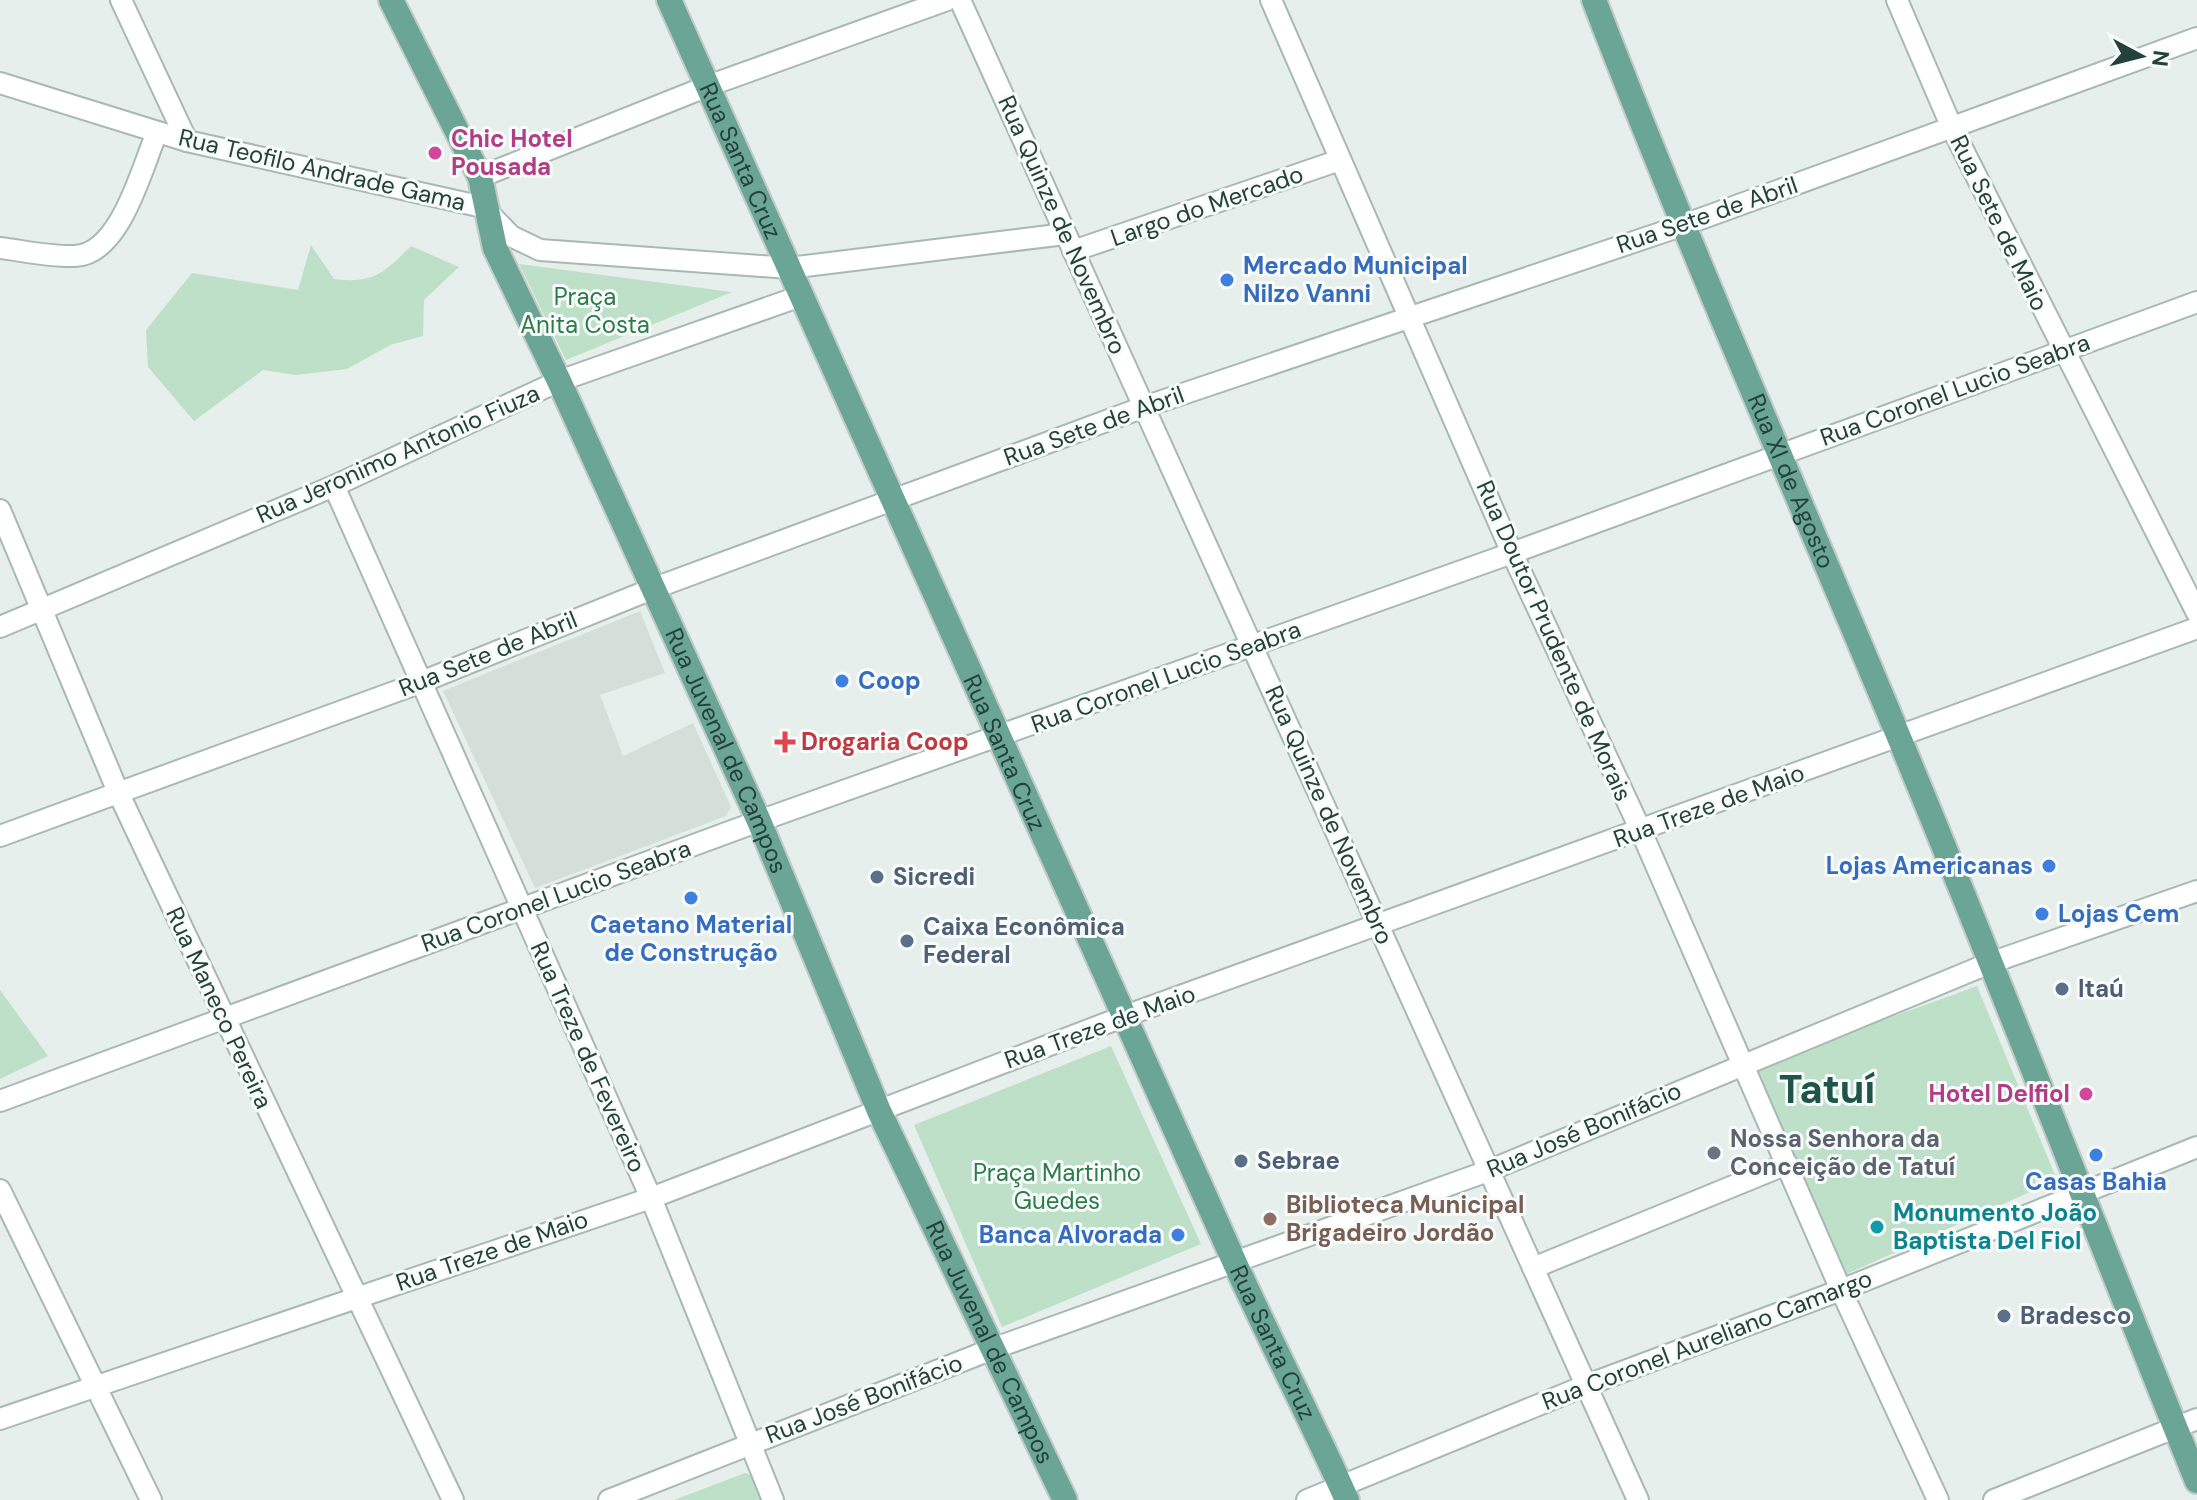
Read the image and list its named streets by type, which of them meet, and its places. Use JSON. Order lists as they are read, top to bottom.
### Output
{
  "streets": {
    "main road": ["Rua Santa Cruz", "Rua XI de Agosto", "Rua Juvenal de Campos"],
    "street": [
      "Rua Teofilo Andrade Gama",
      "Largo do Mercado",
      "Rua Sete de Abril",
      "Rua Sete de Maio",
      "Rua Quinze de Novembro",
      "Rua Coronel Lucio Seabra",
      "Rua Jeronimo Antonio Fiuza",
      "Rua Doutor Prudente de Morais",
      "Rua Treze de Maio",
      "Rua Maneco Pereira",
      "Rua Treze de Fevereiro",
      "Rua José Bonifácio",
      "Rua Coronel Aureliano Camargo"
    ]
  },
  "crossings": [
    ["Rua Santa Cruz", "Rua Teofilo Andrade Gama"],
    ["Rua Santa Cruz", "Rua Sete de Abril"],
    ["Rua Santa Cruz", "Rua Coronel Lucio Seabra"],
    ["Rua Santa Cruz", "Rua Jeronimo Antonio Fiuza"],
    ["Rua Santa Cruz", "Rua Treze de Maio"],
    ["Rua Santa Cruz", "Rua José Bonifácio"],
    ["Rua Santa Cruz", "Rua Coronel Aureliano Camargo"],
    ["Rua Teofilo Andrade Gama", "Largo do Mercado"],
    ["Rua Teofilo Andrade Gama", "Rua Quinze de Novembro"],
    ["Rua Teofilo Andrade Gama", "Rua Juvenal de Campos"],
    ["Largo do Mercado", "Rua Quinze de Novembro"],
    ["Largo do Mercado", "Rua Doutor Prudente de Morais"],
    ["Rua Sete de Abril", "Rua Sete de Maio"],
    ["Rua Sete de Abril", "Rua Quinze de Novembro"],
    ["Rua Sete de Abril", "Rua XI de Agosto"],
    ["Rua Sete de Abril", "Rua Doutor Prudente de Morais"],
    ["Rua Sete de Abril", "Rua Juvenal de Campos"],
    ["Rua Sete de Abril", "Rua Maneco Pereira"],
    ["Rua Sete de Abril", "Rua Treze de Fevereiro"],
    ["Rua Sete de Maio", "Rua Coronel Lucio Seabra"],
    ["Rua Quinze de Novembro", "Rua Coronel Lucio Seabra"],
    ["Rua Quinze de Novembro", "Rua Treze de Maio"],
    ["Rua Quinze de Novembro", "Rua José Bonifácio"],
    ["Rua Quinze de Novembro", "Rua Coronel Aureliano Camargo"],
    ["Rua Coronel Lucio Seabra", "Rua XI de Agosto"],
    ["Rua Coronel Lucio Seabra", "Rua Doutor Prudente de Morais"],
    ["Rua Coronel Lucio Seabra", "Rua Juvenal de Campos"],
    ["Rua Coronel Lucio Seabra", "Rua Maneco Pereira"],
    ["Rua Coronel Lucio Seabra", "Rua Treze de Fevereiro"],
    ["Rua Jeronimo Antonio Fiuza", "Rua Juvenal de Campos"],
    ["Rua Jeronimo Antonio Fiuza", "Rua Maneco Pereira"],
    ["Rua Jeronimo Antonio Fiuza", "Rua Treze de Fevereiro"],
    ["Rua XI de Agosto", "Rua Treze de Maio"],
    ["Rua XI de Agosto", "Rua José Bonifácio"],
    ["Rua XI de Agosto", "Rua Coronel Aureliano Camargo"],
    ["Rua Doutor Prudente de Morais", "Rua Treze de Maio"],
    ["Rua Doutor Prudente de Morais", "Rua José Bonifácio"],
    ["Rua Doutor Prudente de Morais", "Rua Coronel Aureliano Camargo"],
    ["Rua Juvenal de Campos", "Rua Treze de Maio"],
    ["Rua Juvenal de Campos", "Rua José Bonifácio"],
    ["Rua Treze de Maio", "Rua Maneco Pereira"],
    ["Rua Treze de Maio", "Rua Treze de Fevereiro"],
    ["Rua Treze de Fevereiro", "Rua José Bonifácio"]
  ],
  "districts": ["Tatuí"],
  "parks": ["Praça Anita Costa", "Praça Martinho Guedes"],
  "places": {
    "other": [
      "Chic Hotel Pousada",
      "Mercado Municipal Nilzo Vanni",
      "Coop",
      "Lojas Americanas",
      "Sicredi",
      "Caetano Material de Construção",
      "Lojas Cem",
      "Caixa Econômica Federal",
      "Itaú",
      "Hotel Delfiol",
      "Nossa Senhora da Conceição de Tatuí",
      "Casas Bahia",
      "Sebrae",
      "Biblioteca Municipal Brigadeiro Jordão",
      "Monumento João Baptista Del Fiol",
      "Banca Alvorada",
      "Bradesco"
    ],
    "health": ["Drogaria Coop"]
  },
  "north": "right"
}
